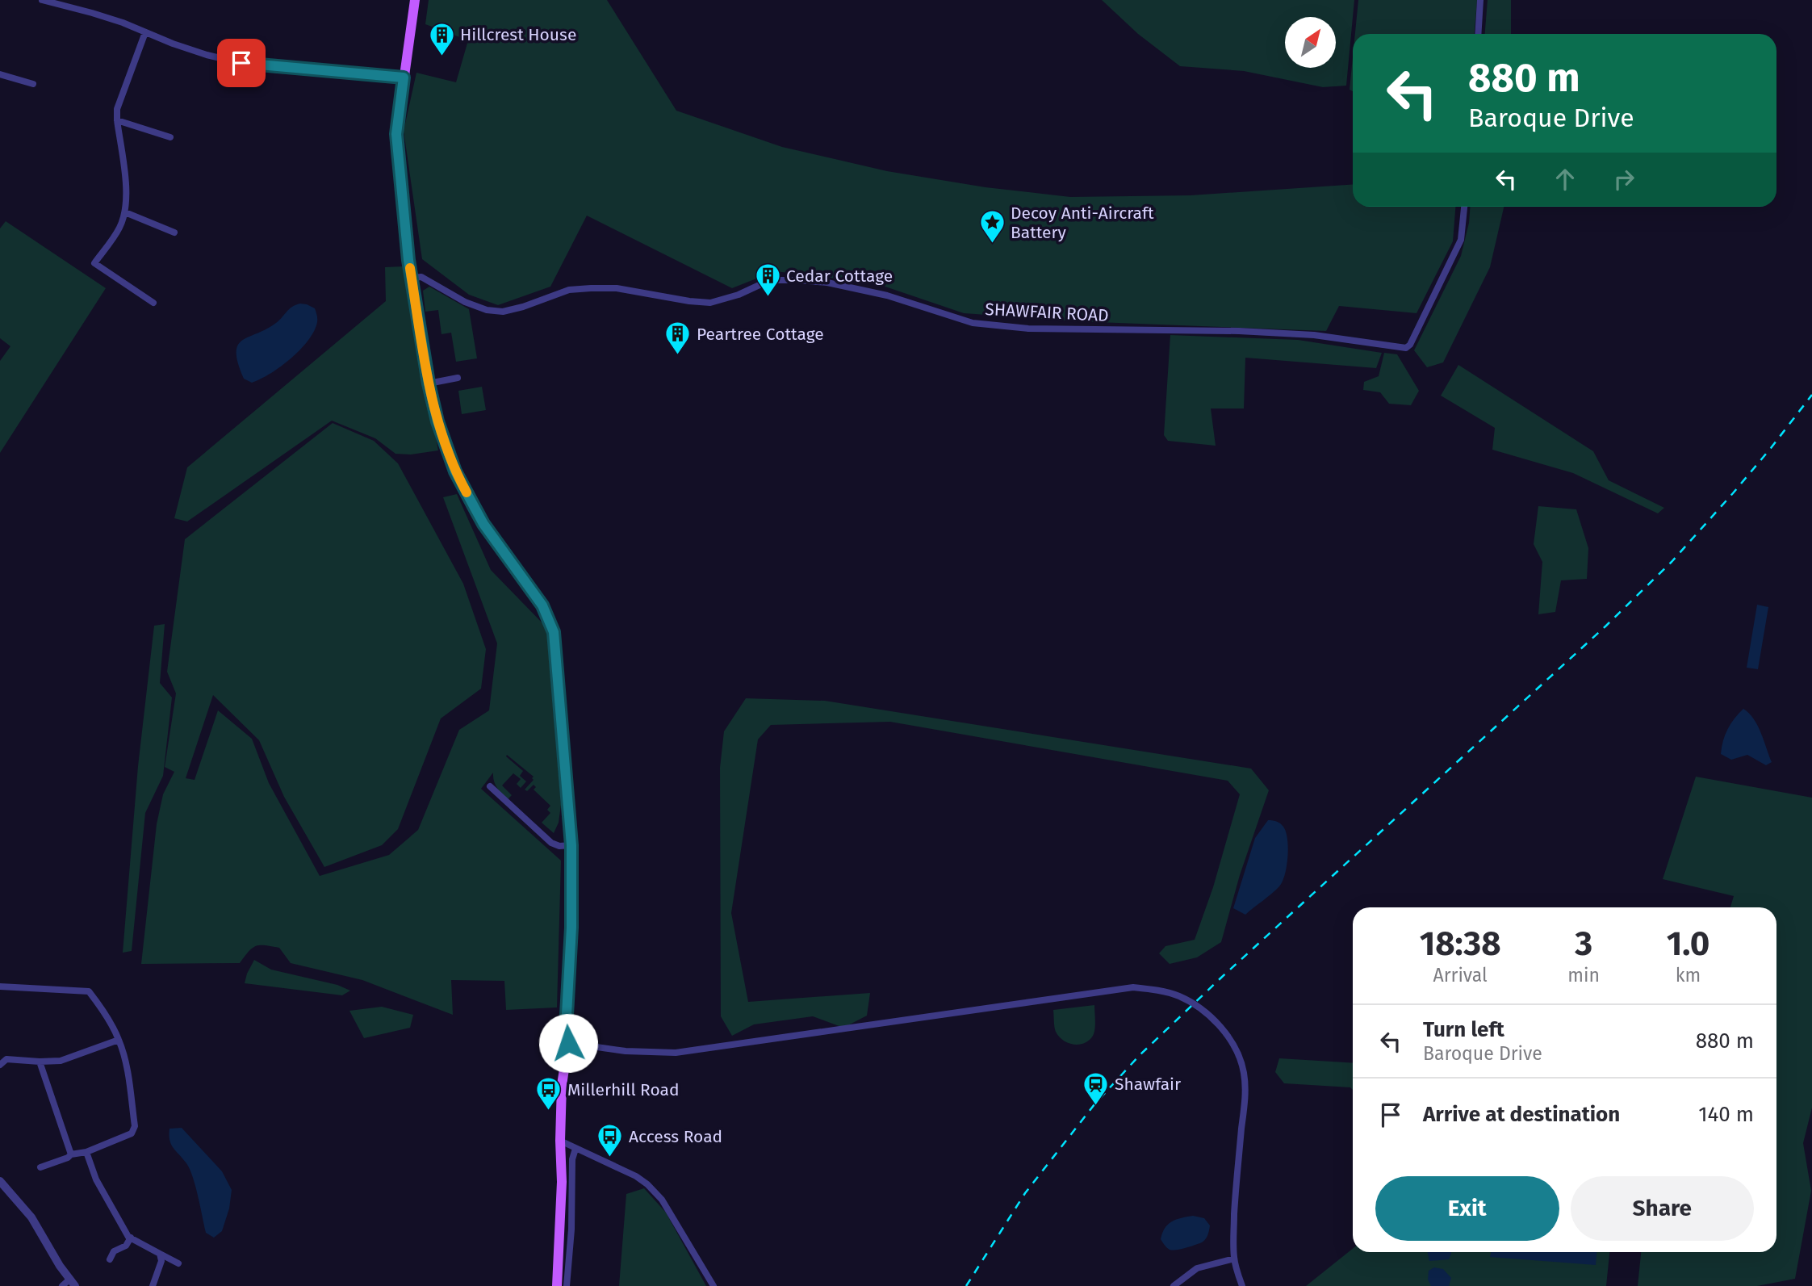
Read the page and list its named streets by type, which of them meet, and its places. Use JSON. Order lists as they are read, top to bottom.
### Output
{
  "streets": {
    "street": ["SHAWFAIR ROAD"]
  },
  "places": {
    "building": ["Hillcrest House", "Cedar Cottage", "Peartree Cottage"],
    "place": ["Decoy Anti-Aircraft Battery"],
    "station": ["Shawfair"],
    "bus stop": ["Millerhill Road", "Access Road"]
  },
  "north": "top right",
  "page": {
    "turn": ["880 m", "Baroque Drive"],
    "eta": [
      "18:38",
      "Arrival",
      "3",
      "min",
      "1.0",
      "km"
    ],
    "list": [
      {
        "name": "Turn left",
        "note": "Baroque Drive",
        "value": "880 m"
      },
      {
        "name": "Arrive at destination",
        "value": "140 m"
      }
    ],
    "buttons": ["Exit", "Share"]
  }
}
